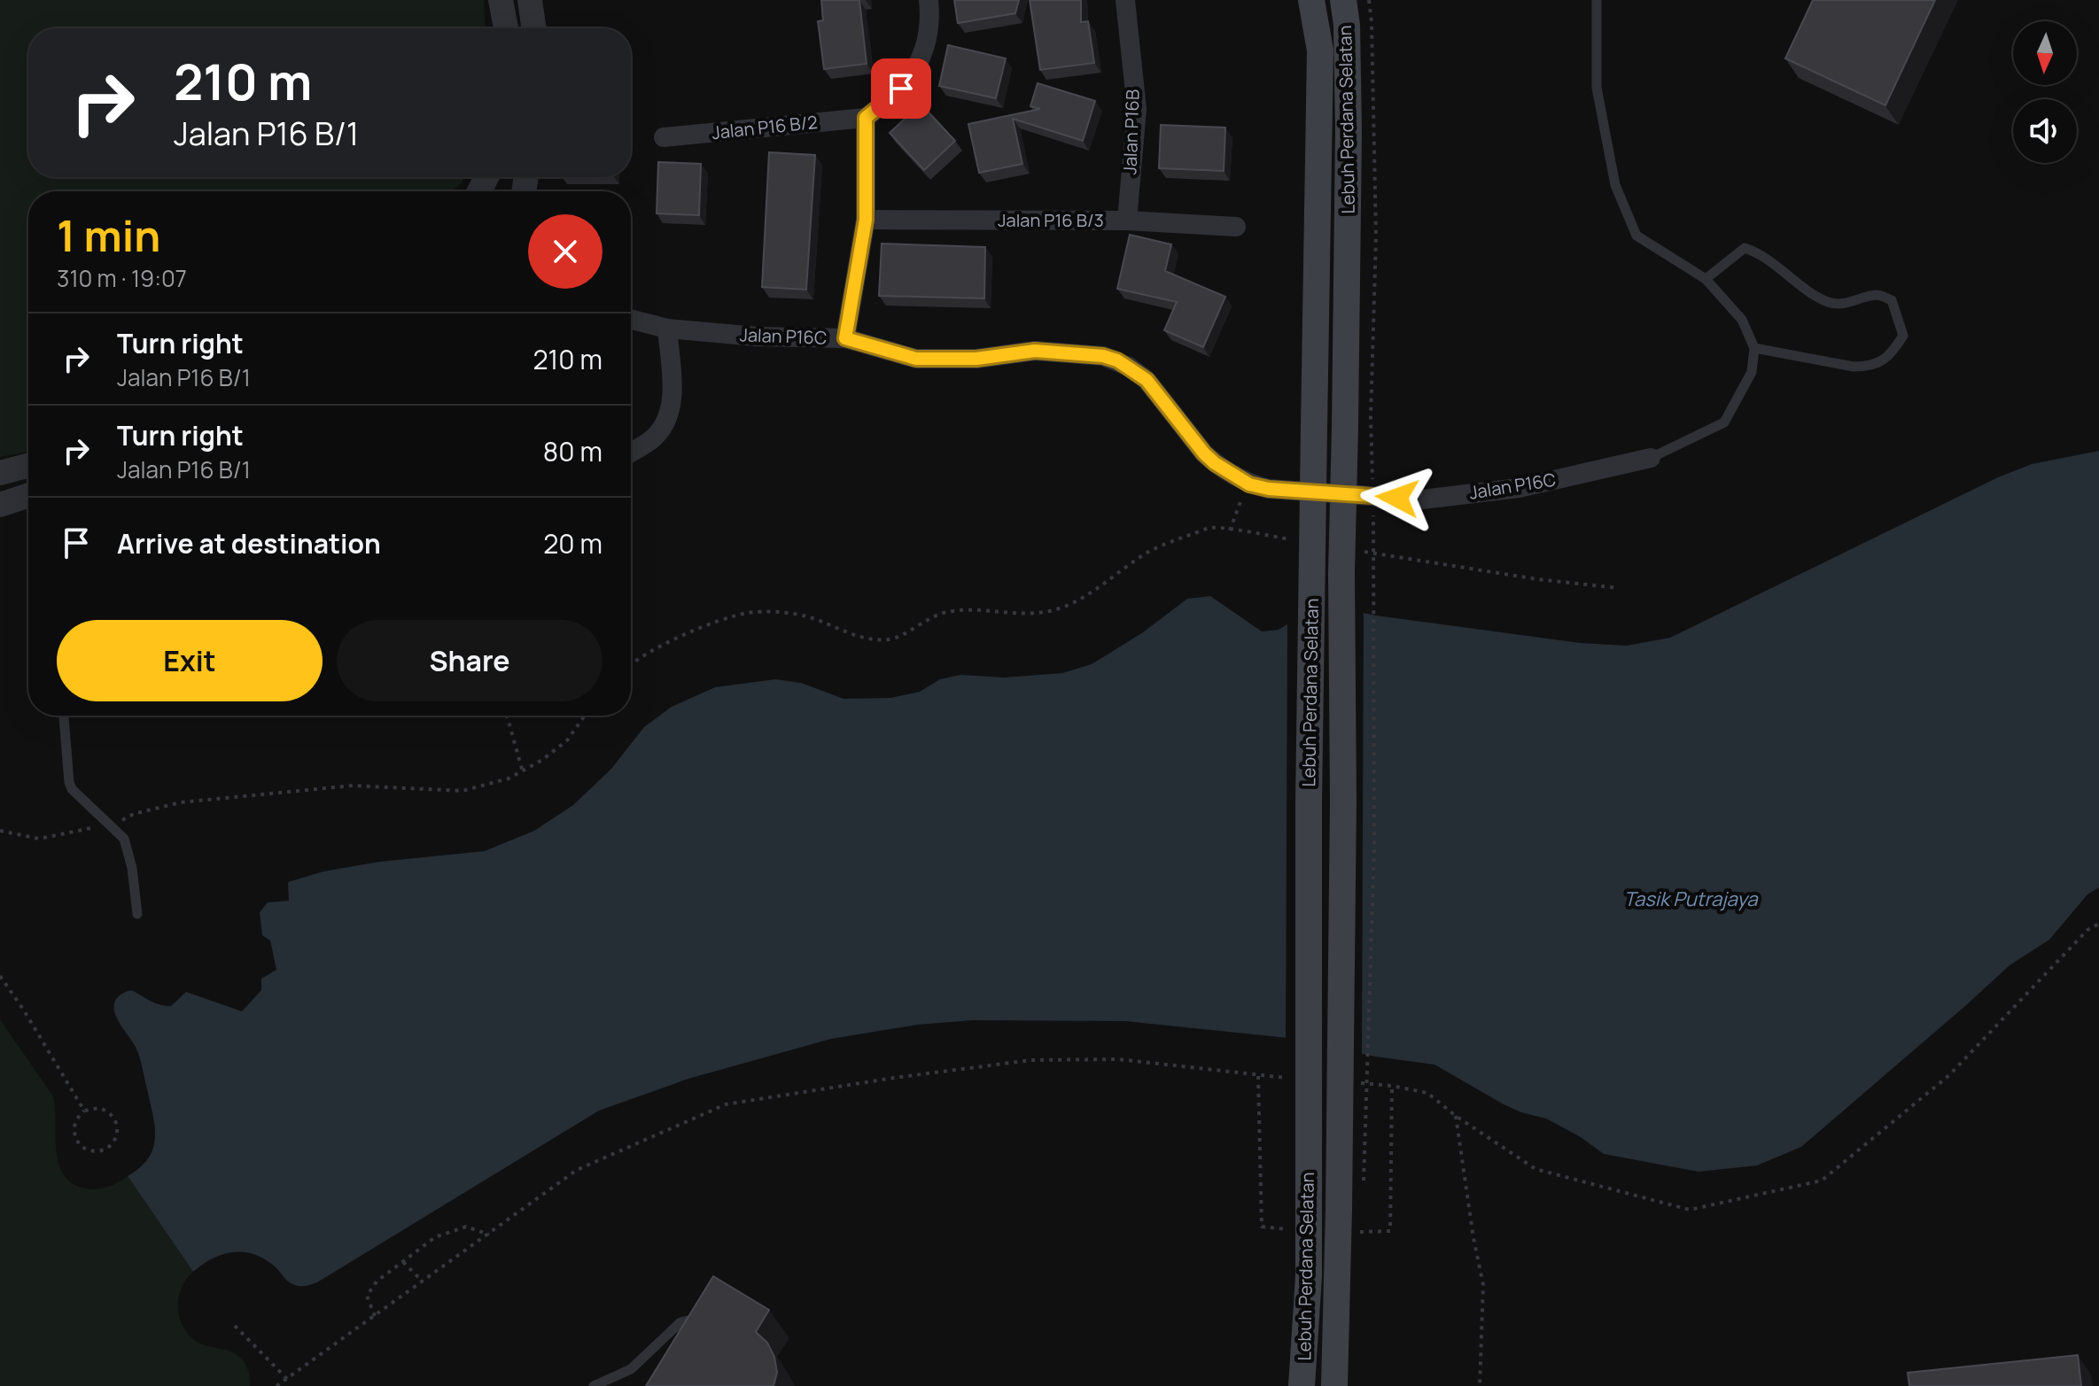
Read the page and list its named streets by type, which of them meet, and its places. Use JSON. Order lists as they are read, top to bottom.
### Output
{
  "streets": {
    "main road": ["Lebuh Perdana Selatan"],
    "street": [
      "Jalan P16 B/2",
      "Jalan P16B",
      "Jalan P16 B/3",
      "Jalan P16C"
    ]
  },
  "crossings": [
    ["Jalan P16B", "Jalan P16 B/3"]
  ],
  "water": ["Tasik Putrajaya"],
  "north": "bottom",
  "page": {
    "turn": ["210 m", "Jalan P16 B/1"],
    "heading": ["1 min", "310 m · 19:07"],
    "list": [
      {
        "name": "Turn right",
        "note": "Jalan P16 B/1",
        "value": "210 m"
      },
      {
        "name": "Turn right",
        "note": "Jalan P16 B/1",
        "value": "80 m"
      },
      {
        "name": "Arrive at destination",
        "value": "20 m"
      }
    ],
    "buttons": ["Exit", "Share"]
  }
}
